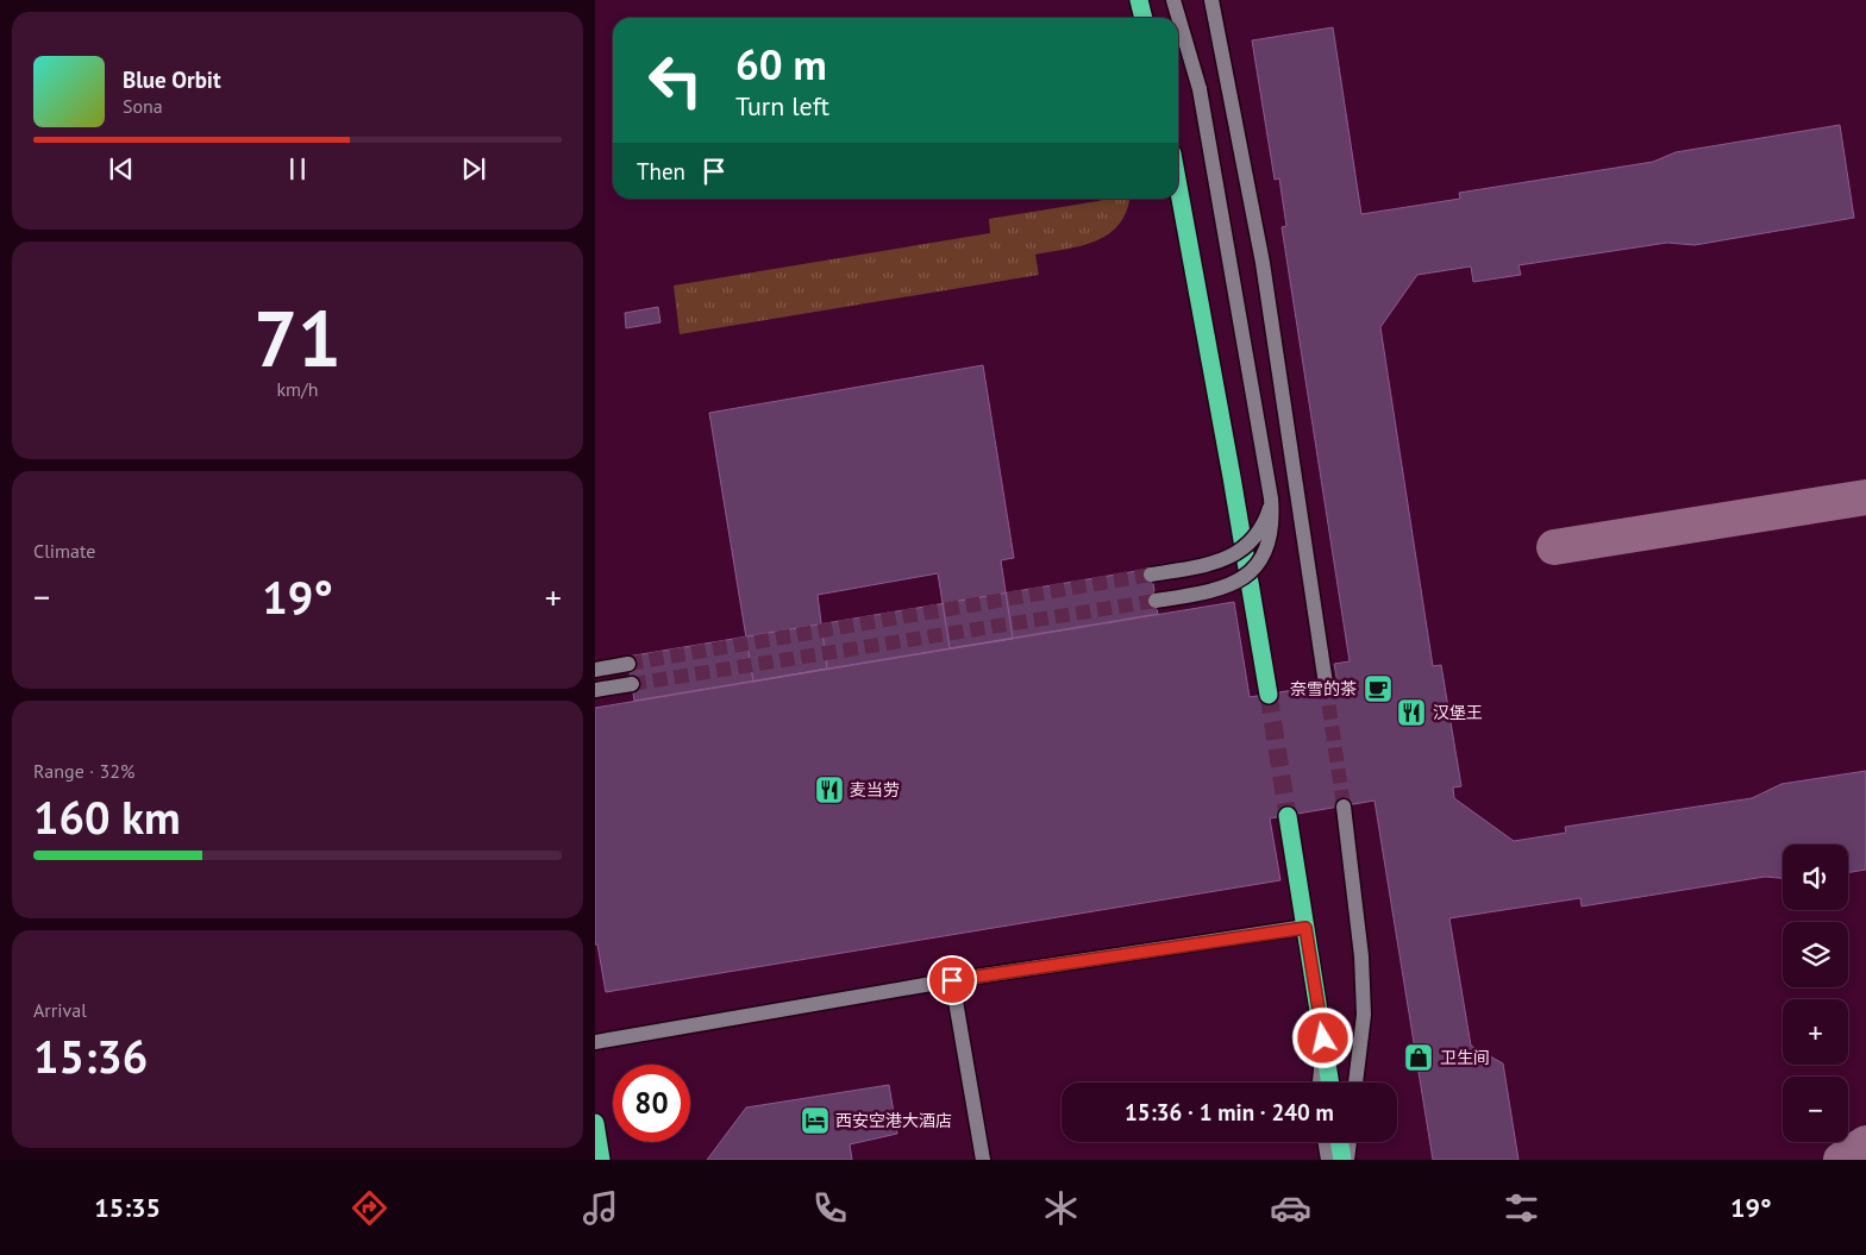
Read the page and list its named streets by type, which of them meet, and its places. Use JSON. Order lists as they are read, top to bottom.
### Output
{
  "places": {
    "cafe": ["奈雪的茶"],
    "restaurant": ["汉堡王", "麦当劳"],
    "shop": ["卫生间"],
    "hotel": ["西安空港大酒店"]
  },
  "page": {
    "turn": ["60 m", "Turn left"],
    "song": ["Blue Orbit", "Sona"],
    "then": "Then",
    "tile": [
      ["71", "km/h"],
      "Climate",
      ["Range · 32%", "160 km"],
      ["Arrival", "15:36"]
    ],
    "heat": ["−", "19°", "+"],
    "map_buttons": ["+", "−"],
    "limit": "80",
    "trip": "15:36 · 1 min · 240 m",
    "tabs": ["15:35", "19°"]
  }
}
